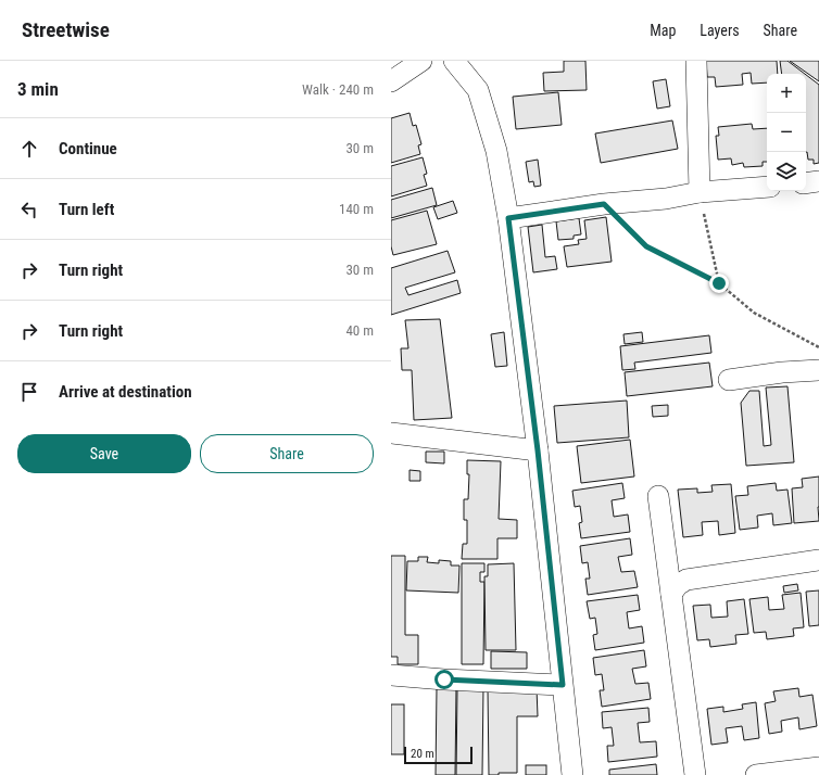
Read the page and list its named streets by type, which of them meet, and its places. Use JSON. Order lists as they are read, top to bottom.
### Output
{
  "scale_bar": "20 m",
  "page": {
    "header": "Streetwise",
    "nav": ["Map", "Layers", "Share"],
    "heading": ["3 min", "Walk · 240 m"],
    "map_buttons": ["+", "−"],
    "list": [
      ["Continue", "30 m"],
      ["Turn left", "140 m"],
      ["Turn right", "30 m"],
      ["Turn right", "40 m"],
      "Arrive at destination"
    ],
    "buttons": ["Save", "Share"],
    "scale": "20 m"
  }
}
